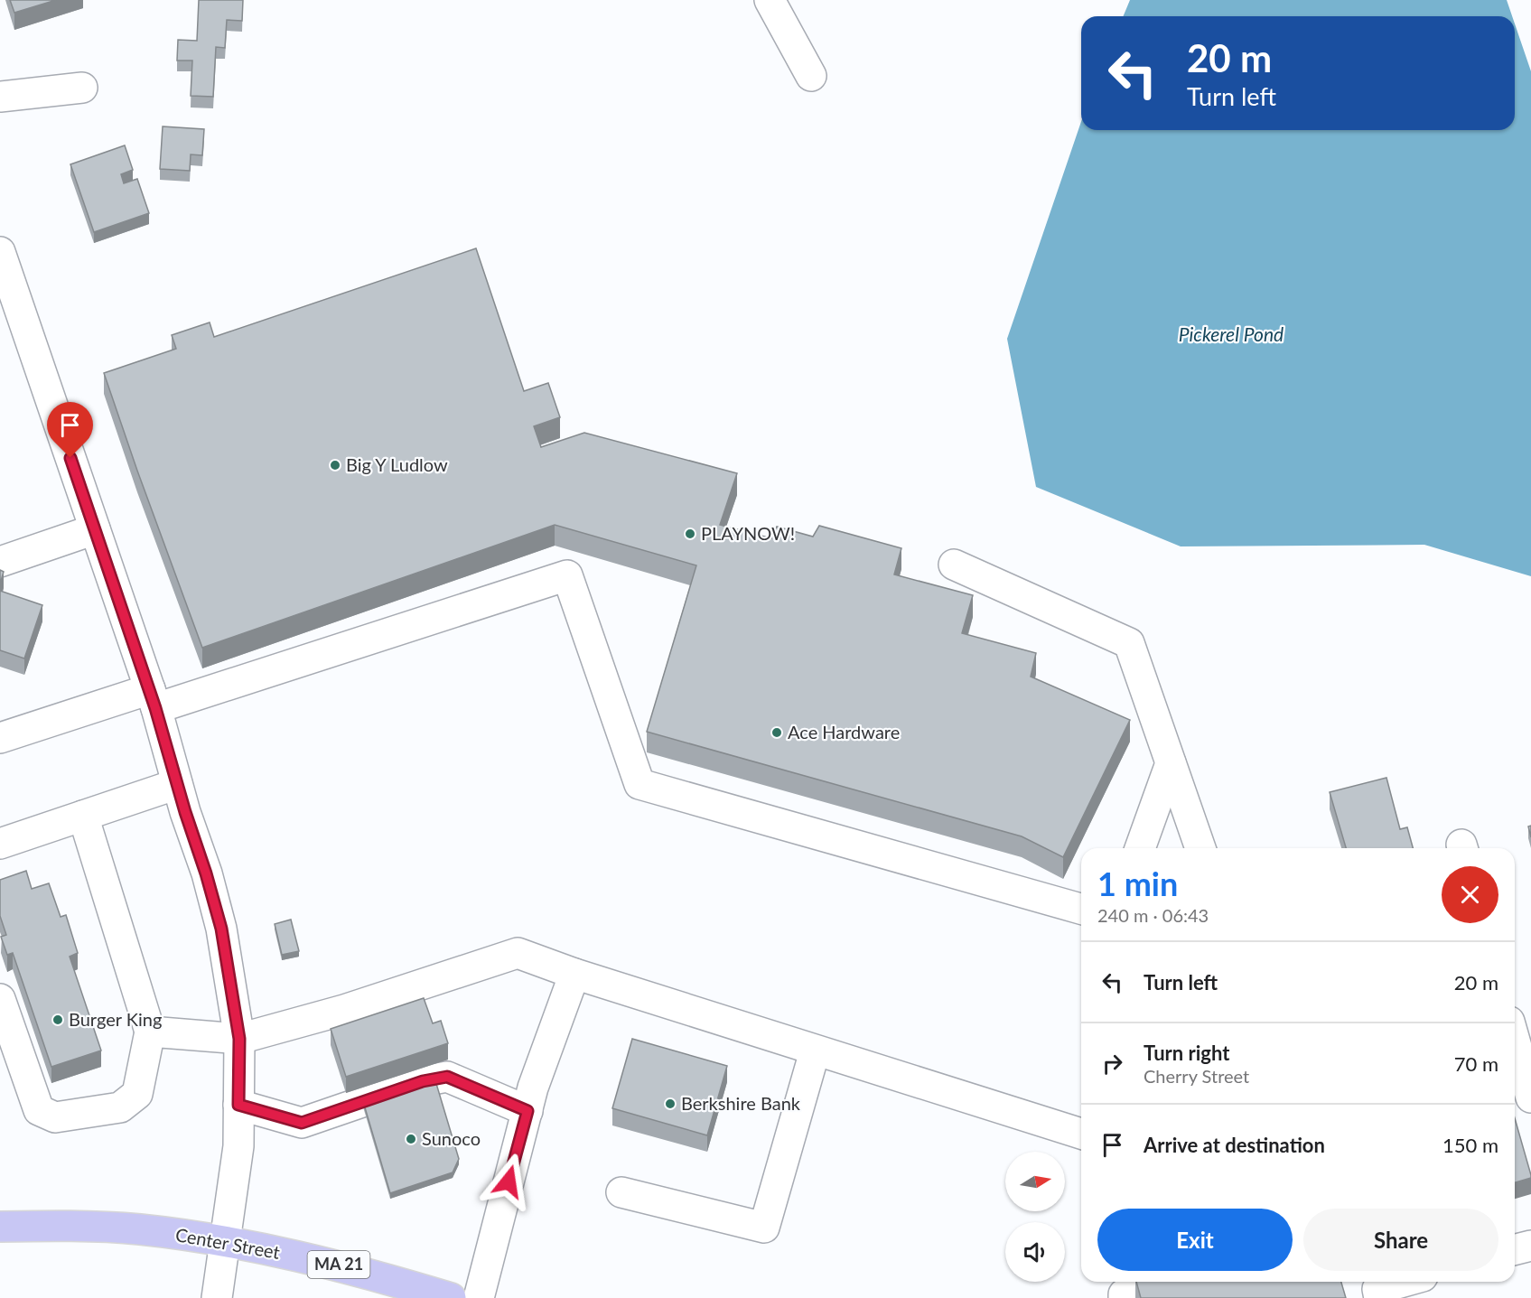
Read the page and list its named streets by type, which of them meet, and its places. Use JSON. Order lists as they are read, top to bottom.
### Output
{
  "streets": {
    "main road": ["Center Street", "MA 21"]
  },
  "water": ["Pickerel Pond"],
  "places": [
    "Big Y Ludlow",
    "PLAYNOW!",
    "Ace Hardware",
    "Burger King",
    "Berkshire Bank",
    "Sunoco"
  ],
  "north": "right",
  "page": {
    "turn": ["20 m", "Turn left"],
    "heading": ["1 min", "240 m · 06:43"],
    "list": [
      {
        "name": "Turn left",
        "value": "20 m"
      },
      {
        "name": "Turn right",
        "note": "Cherry Street",
        "value": "70 m"
      },
      {
        "name": "Arrive at destination",
        "value": "150 m"
      }
    ],
    "buttons": ["Exit", "Share"]
  }
}
